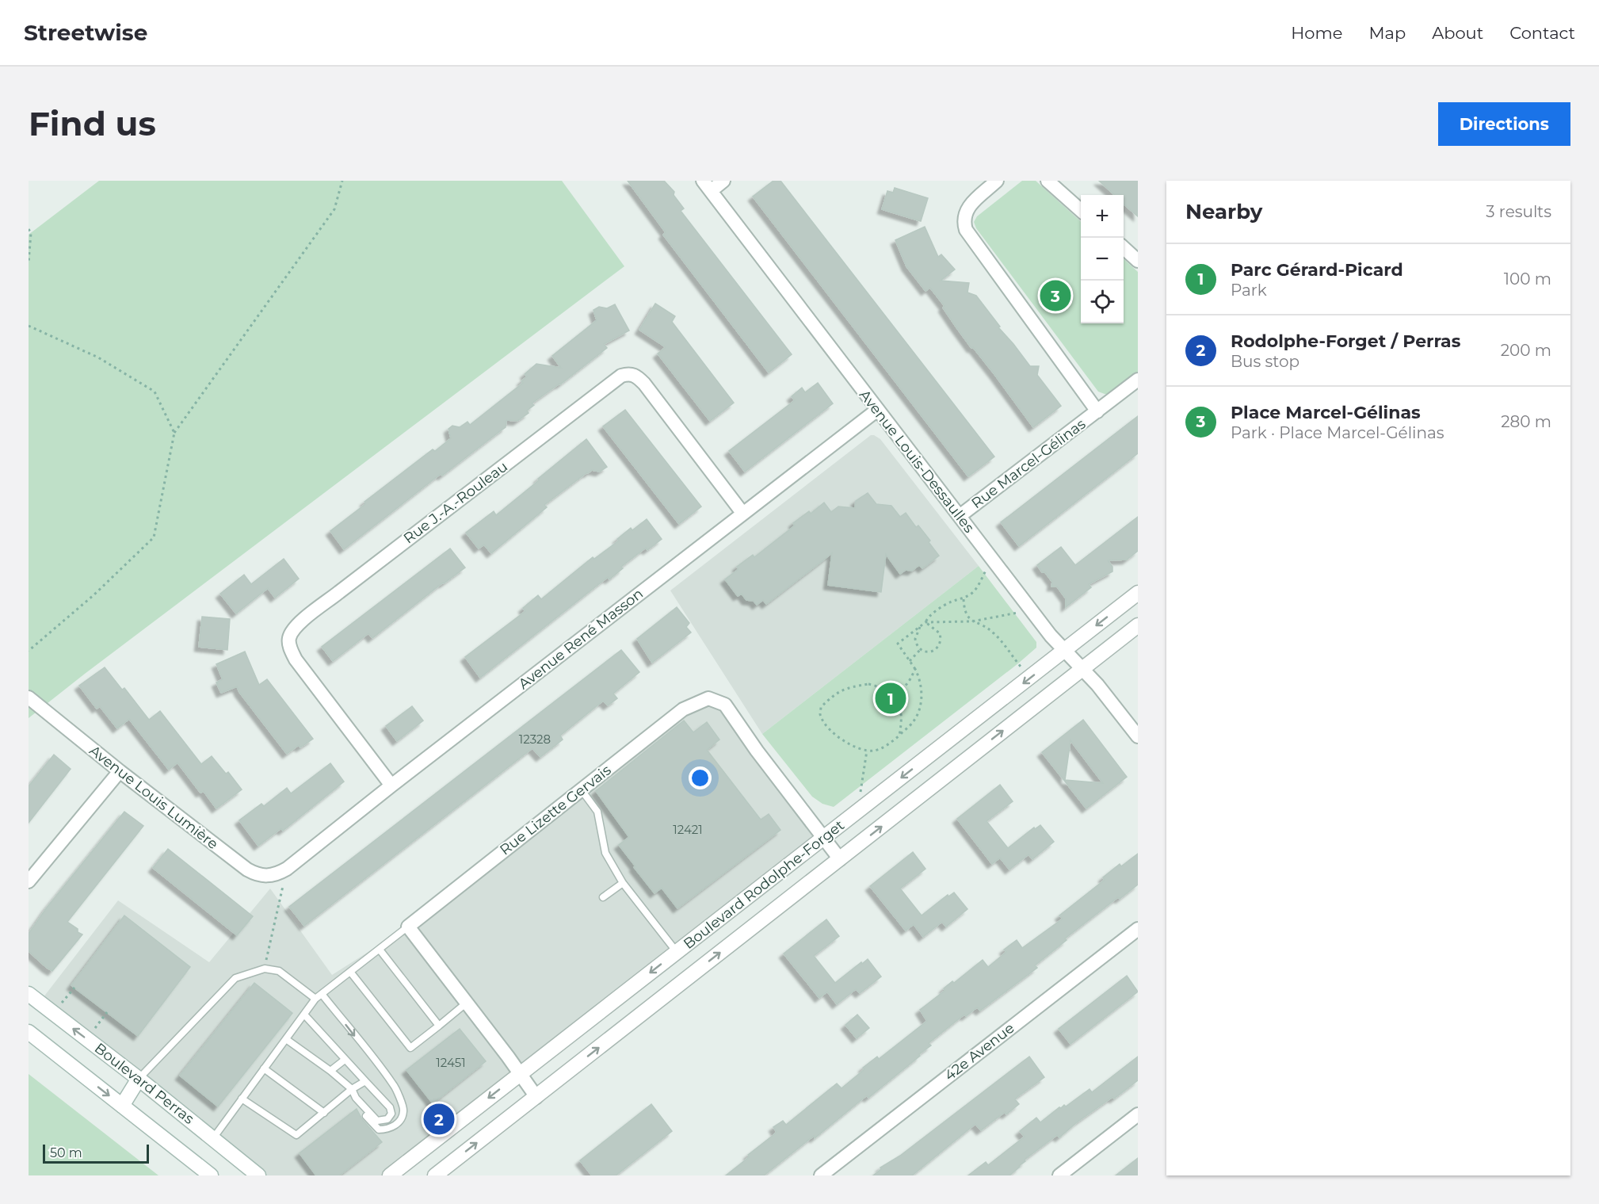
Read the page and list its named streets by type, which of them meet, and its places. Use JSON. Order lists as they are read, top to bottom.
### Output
{
  "streets": {
    "street": [
      "Avenue Louis-Dessaulles",
      "Rue Marcel-Gélinas",
      "Rue J.-A.-Rouleau",
      "Avenue René Masson",
      "Avenue Louis Lumière",
      "Rue Lizette Gervais",
      "Boulevard Rodolphe-Forget",
      "42e Avenue",
      "Boulevard Perras"
    ]
  },
  "crossings": [
    ["Avenue Louis-Dessaulles", "Rue Marcel-Gélinas"],
    ["Avenue Louis-Dessaulles", "Avenue René Masson"],
    ["Avenue Louis-Dessaulles", "Boulevard Rodolphe-Forget"],
    ["Rue J.-A.-Rouleau", "Avenue René Masson"],
    ["Avenue René Masson", "Avenue Louis Lumière"],
    ["Rue Lizette Gervais", "Boulevard Rodolphe-Forget"]
  ],
  "house_numbers": ["12328", "12421", "12451"],
  "scale_bar": "50 m",
  "page": {
    "header": "Streetwise",
    "nav": [
      "Home",
      "Map",
      "About",
      "Contact"
    ],
    "buttons": "Directions",
    "title": "Find us",
    "heading": ["Nearby", "3 results"],
    "map_buttons": ["+", "−"],
    "list": [
      {
        "mark": "1",
        "name": "Parc Gérard-Picard",
        "note": "Park",
        "value": "100 m"
      },
      {
        "mark": "2",
        "name": "Rodolphe-Forget / Perras",
        "note": "Bus stop",
        "value": "200 m"
      },
      {
        "mark": "3",
        "name": "Place Marcel-Gélinas",
        "note": "Park · Place Marcel-Gélinas",
        "value": "280 m"
      }
    ],
    "pins": ["3", "1", "2"],
    "scale": "50 m"
  }
}
